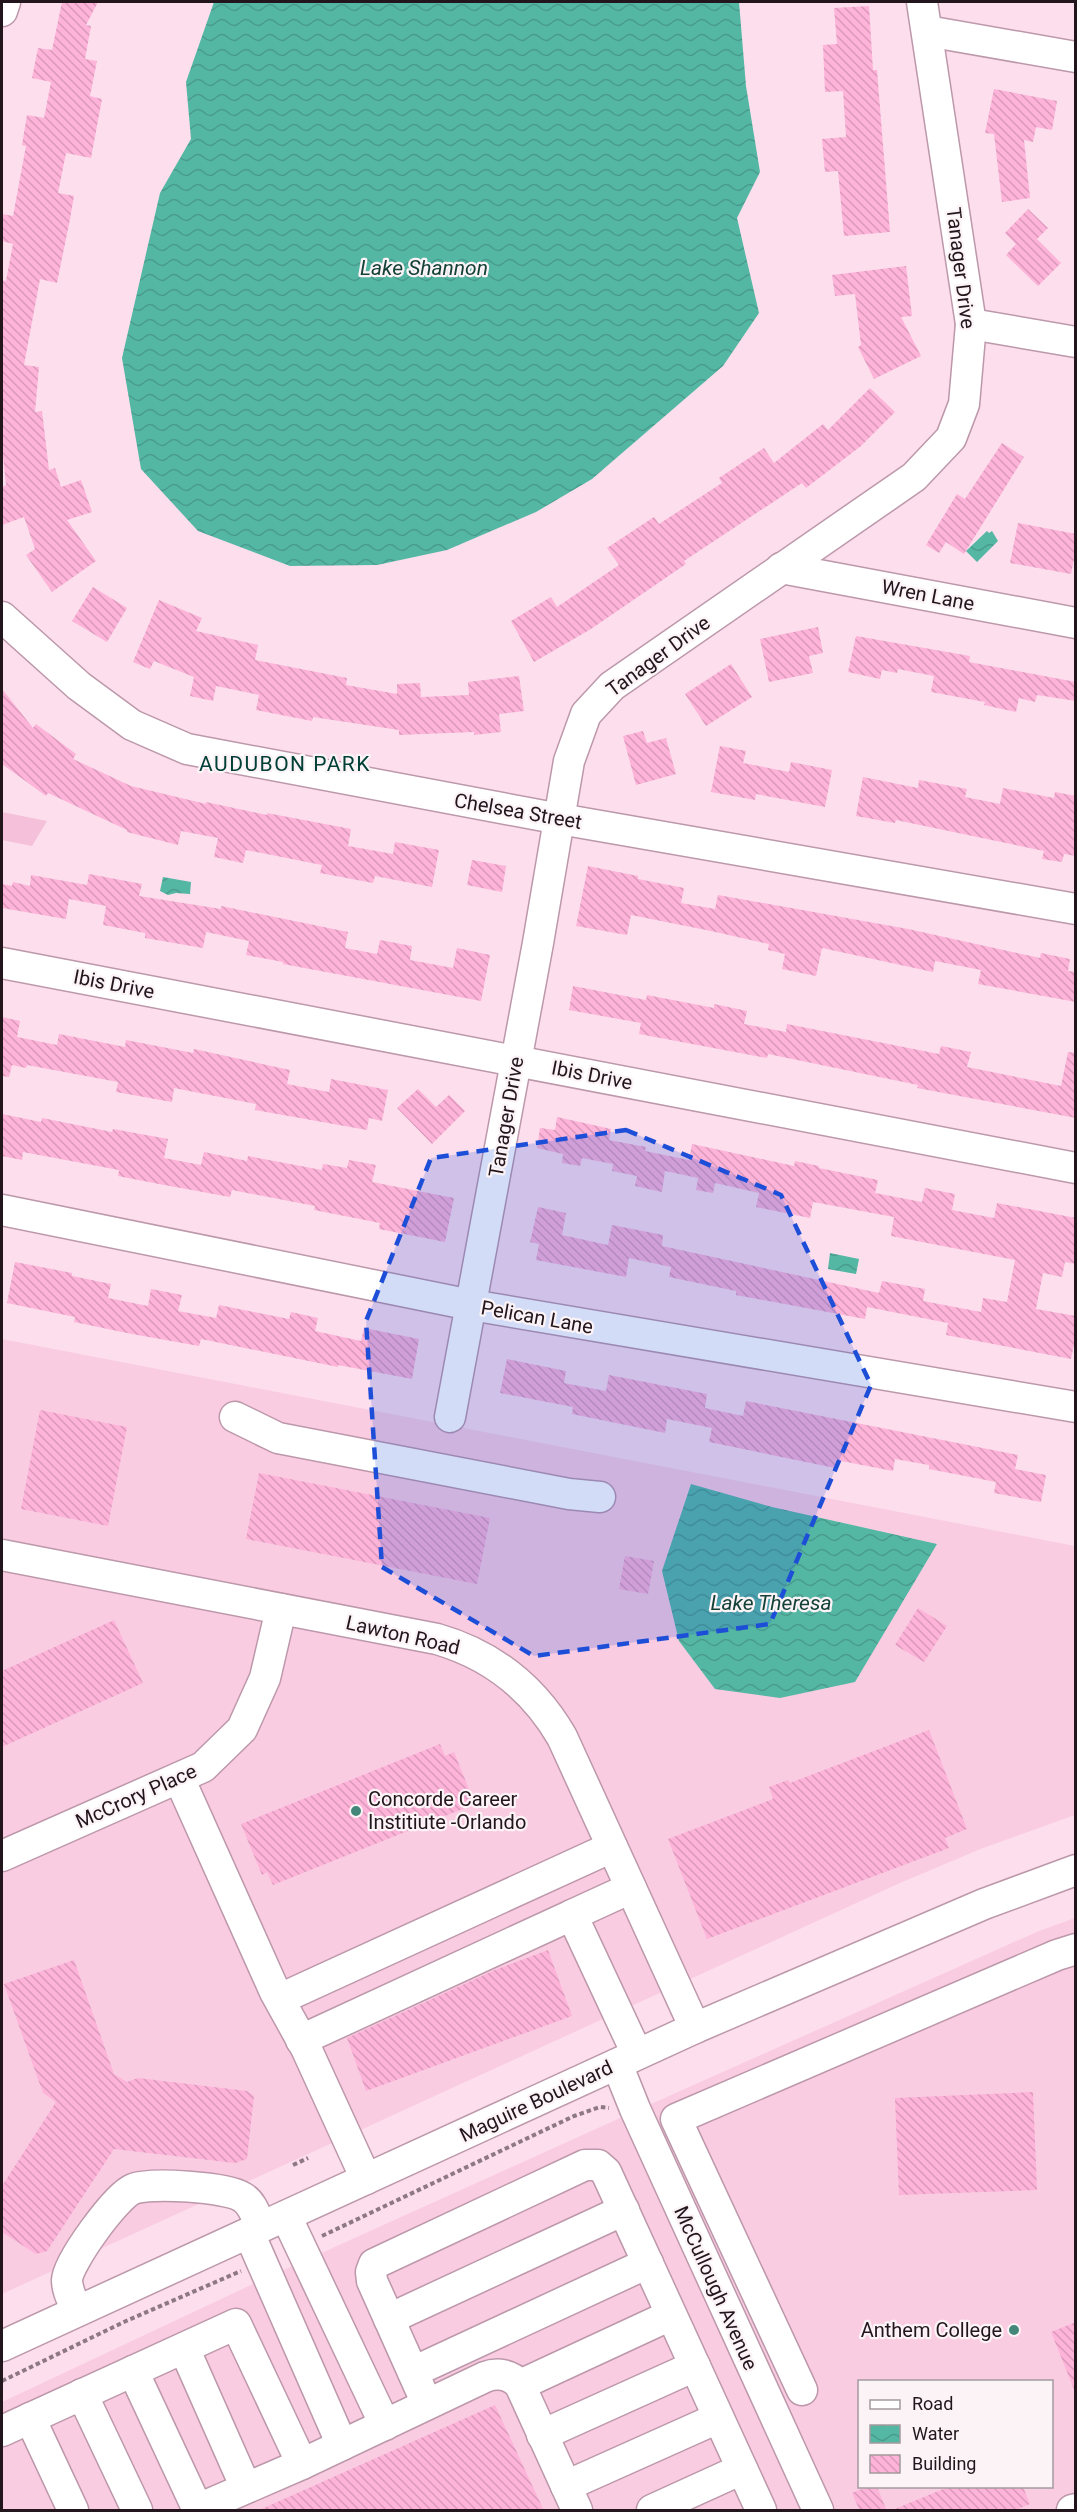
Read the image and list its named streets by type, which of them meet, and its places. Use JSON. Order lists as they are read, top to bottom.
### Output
{
  "streets": {
    "street": [
      "Tanager Drive",
      "Wren Lane",
      "Chelsea Street",
      "Ibis Drive",
      "Pelican Lane",
      "Lawton Road",
      "McCrory Place",
      "Maguire Boulevard",
      "McCullough Avenue"
    ]
  },
  "crossings": [
    ["Tanager Drive", "Wren Lane"],
    ["Tanager Drive", "Chelsea Street"],
    ["Tanager Drive", "Ibis Drive"],
    ["Tanager Drive", "Pelican Lane"],
    ["Lawton Road", "McCrory Place"],
    ["Lawton Road", "Maguire Boulevard"],
    ["Maguire Boulevard", "McCullough Avenue"]
  ],
  "districts": ["AUDUBON PARK"],
  "water": ["Lake Shannon", "Lake Theresa"],
  "places": ["Concorde Career Institiute -Orlando", "Anthem College"],
  "legend": ["Road", "Water", "Building"]
}
